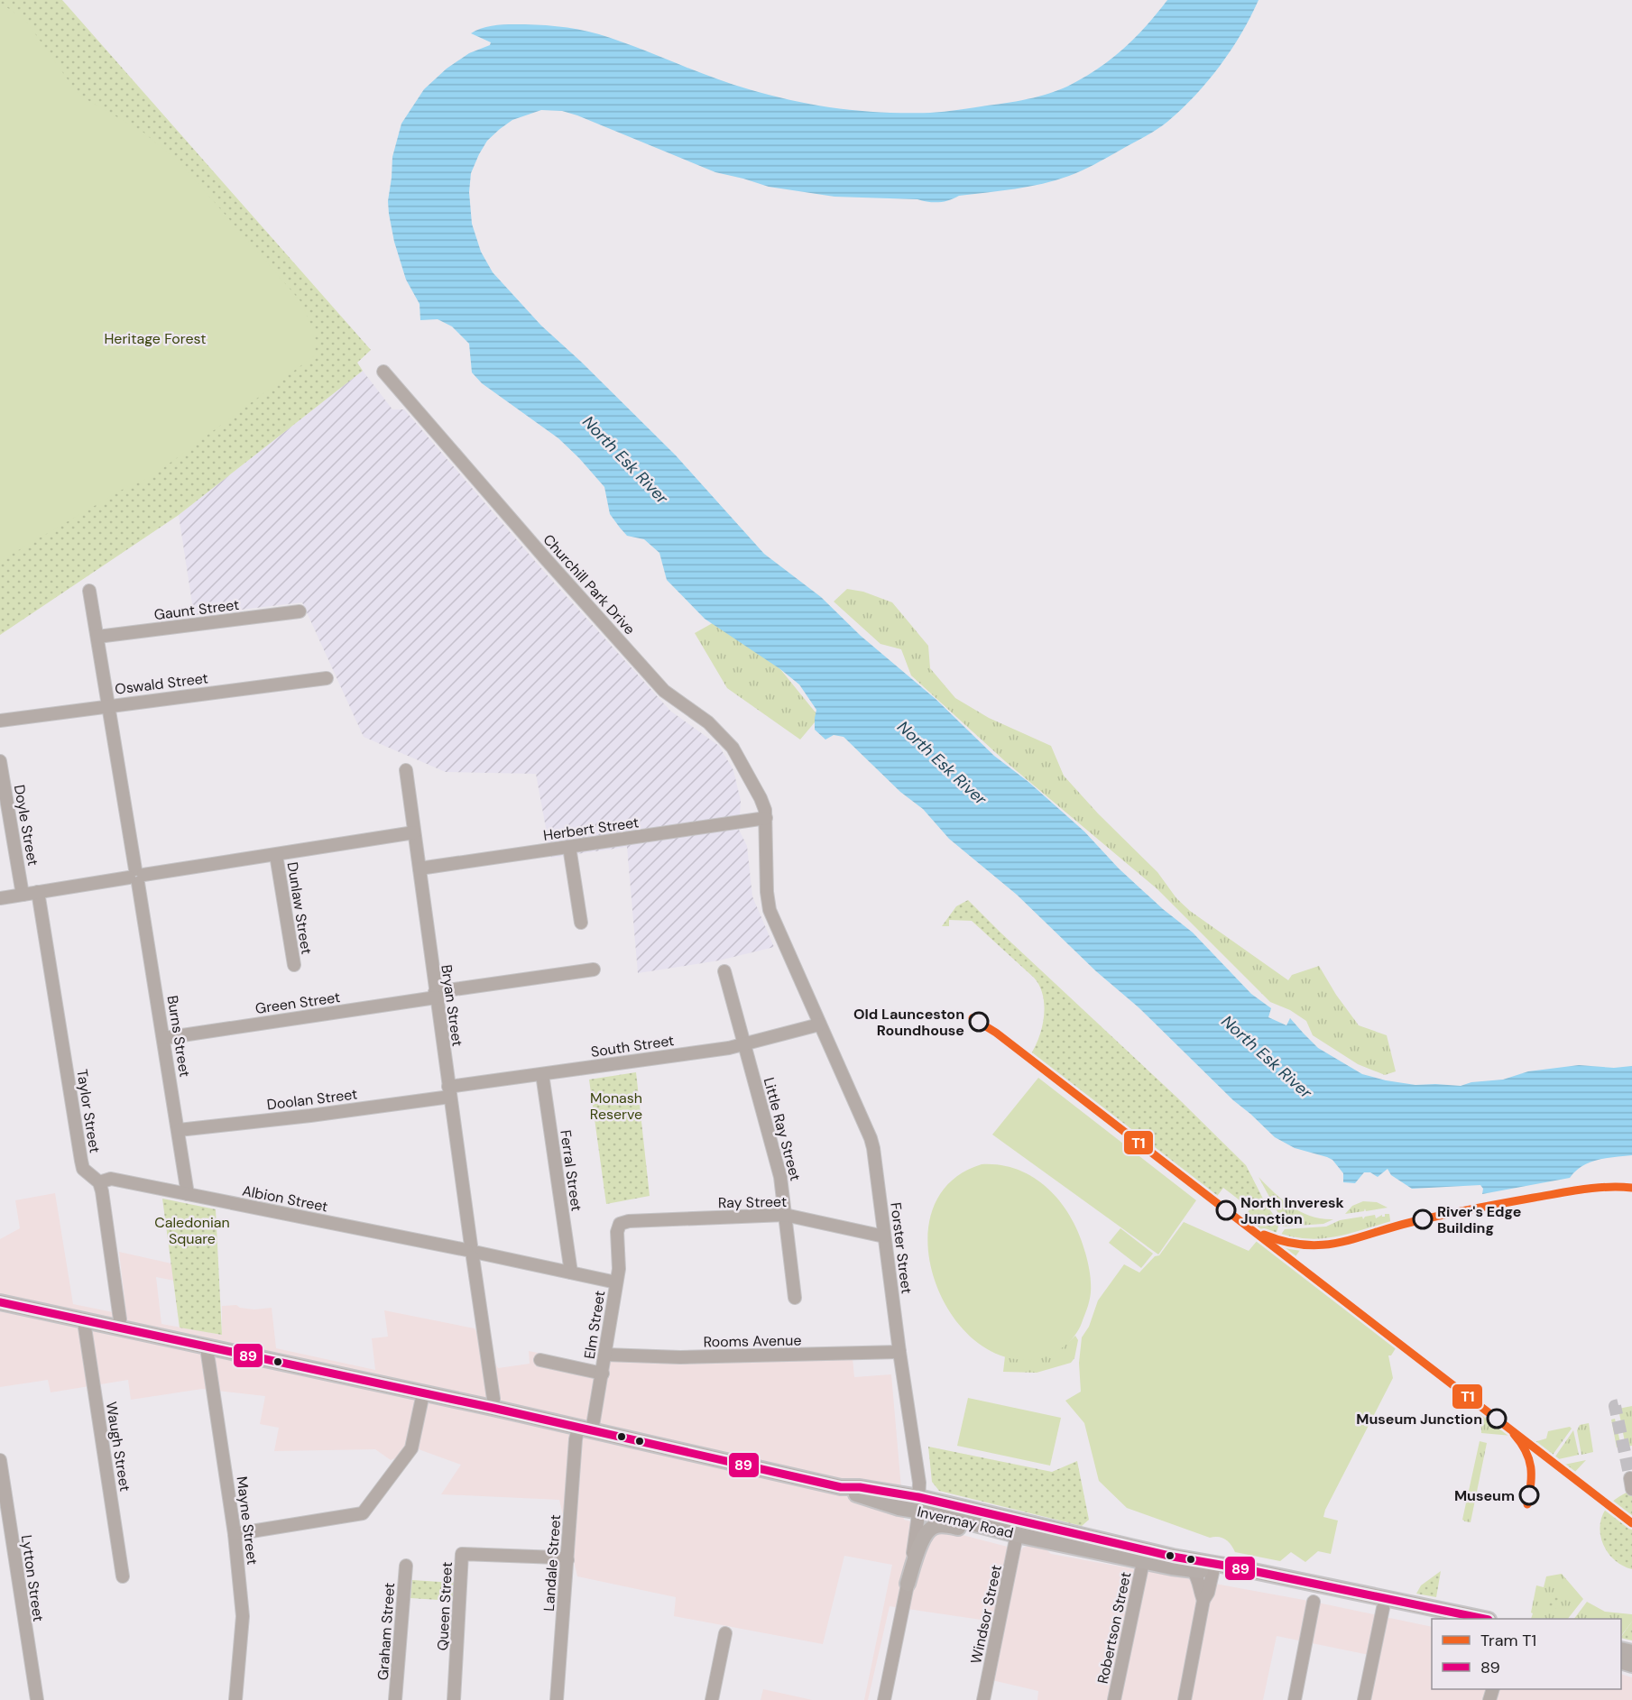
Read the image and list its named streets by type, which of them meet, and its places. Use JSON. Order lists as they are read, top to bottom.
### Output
{
  "streets": {
    "main road": ["Invermay Road"],
    "street": [
      "Churchill Park Drive",
      "Gaunt Street",
      "Oswald Street",
      "Doyle Street",
      "Herbert Street",
      "Dunlaw Street",
      "Green Street",
      "Bryan Street",
      "Burns Street",
      "South Street",
      "Doolan Street",
      "Taylor Street",
      "Little Ray Street",
      "Ferral Street",
      "Albion Street",
      "Ray Street",
      "Forster Street",
      "Elm Street",
      "Rooms Avenue",
      "Waugh Street",
      "Mayne Street",
      "Landale Street",
      "Lytton Street",
      "Queen Street",
      "Windsor Street",
      "Robertson Street",
      "Graham Street"
    ]
  },
  "crossings": [
    ["Churchill Park Drive", "Herbert Street"],
    ["Churchill Park Drive", "Forster Street"],
    ["Gaunt Street", "Burns Street"],
    ["Oswald Street", "Burns Street"],
    ["Herbert Street", "Bryan Street"],
    ["Herbert Street", "Forster Street"],
    ["Green Street", "Bryan Street"],
    ["Green Street", "Burns Street"],
    ["Bryan Street", "South Street"],
    ["Bryan Street", "Doolan Street"],
    ["Bryan Street", "Albion Street"],
    ["Bryan Street", "Invermay Road"],
    ["Burns Street", "Doolan Street"],
    ["Burns Street", "Albion Street"],
    ["South Street", "Doolan Street"],
    ["South Street", "Little Ray Street"],
    ["South Street", "Ferral Street"],
    ["South Street", "Forster Street"],
    ["Taylor Street", "Albion Street"],
    ["Little Ray Street", "Ray Street"],
    ["Ferral Street", "Albion Street"],
    ["Albion Street", "Elm Street"],
    ["Ray Street", "Forster Street"],
    ["Ray Street", "Elm Street"],
    ["Forster Street", "Rooms Avenue"],
    ["Forster Street", "Invermay Road"],
    ["Elm Street", "Rooms Avenue"],
    ["Elm Street", "Invermay Road"],
    ["Elm Street", "Landale Street"],
    ["Waugh Street", "Invermay Road"],
    ["Mayne Street", "Invermay Road"],
    ["Invermay Road", "Landale Street"],
    ["Invermay Road", "Windsor Street"],
    ["Invermay Road", "Robertson Street"],
    ["Landale Street", "Queen Street"]
  ],
  "water": ["North Esk River"],
  "parks": ["Heritage Forest", "Monash Reserve", "Caledonian Square"],
  "places": [
    "Old Launceston Roundhouse",
    "North Inveresk Junction",
    "River's Edge Building",
    "Museum Junction",
    "Museum"
  ],
  "lines": ["tram line T1", "transit line 89"],
  "legend": ["Tram T1", "89"]
}
